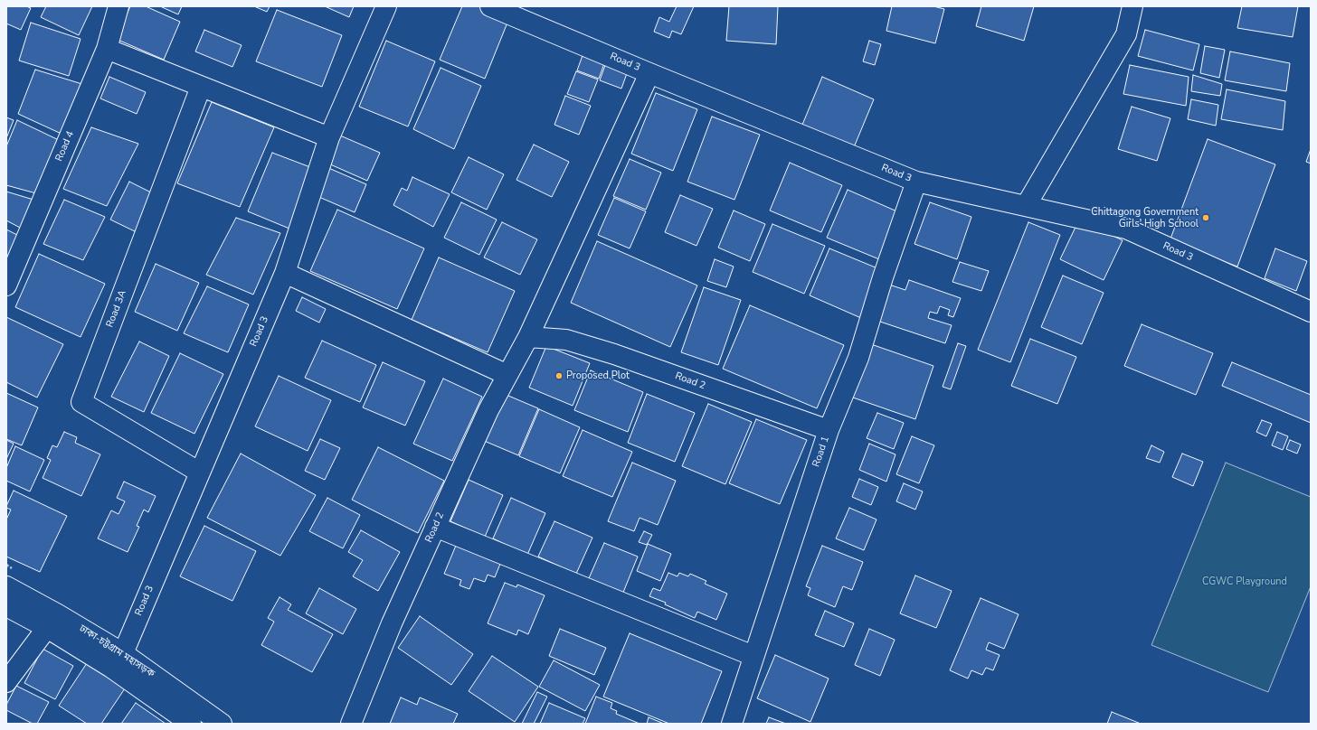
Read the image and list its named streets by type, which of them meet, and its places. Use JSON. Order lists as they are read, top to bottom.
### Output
{
  "streets": {
    "main road": [
      "Road 3",
      "Road 4",
      "Road 3A",
      "Road 2",
      "Road 1",
      "ঢাকা-চট্টগ্রাম মহাসড়ক"
    ]
  },
  "crossings": [
    ["Road 3", "Road 3A"],
    ["Road 3", "Road 2"],
    ["Road 3", "Road 1"],
    ["Road 3", "ঢাকা-চট্টগ্রাম মহাসড়ক"],
    ["Road 2", "Road 1"]
  ],
  "parks": ["CGWC Playground"],
  "places": ["Chittagong Government Girls' High School", "Proposed Plot"]
}
